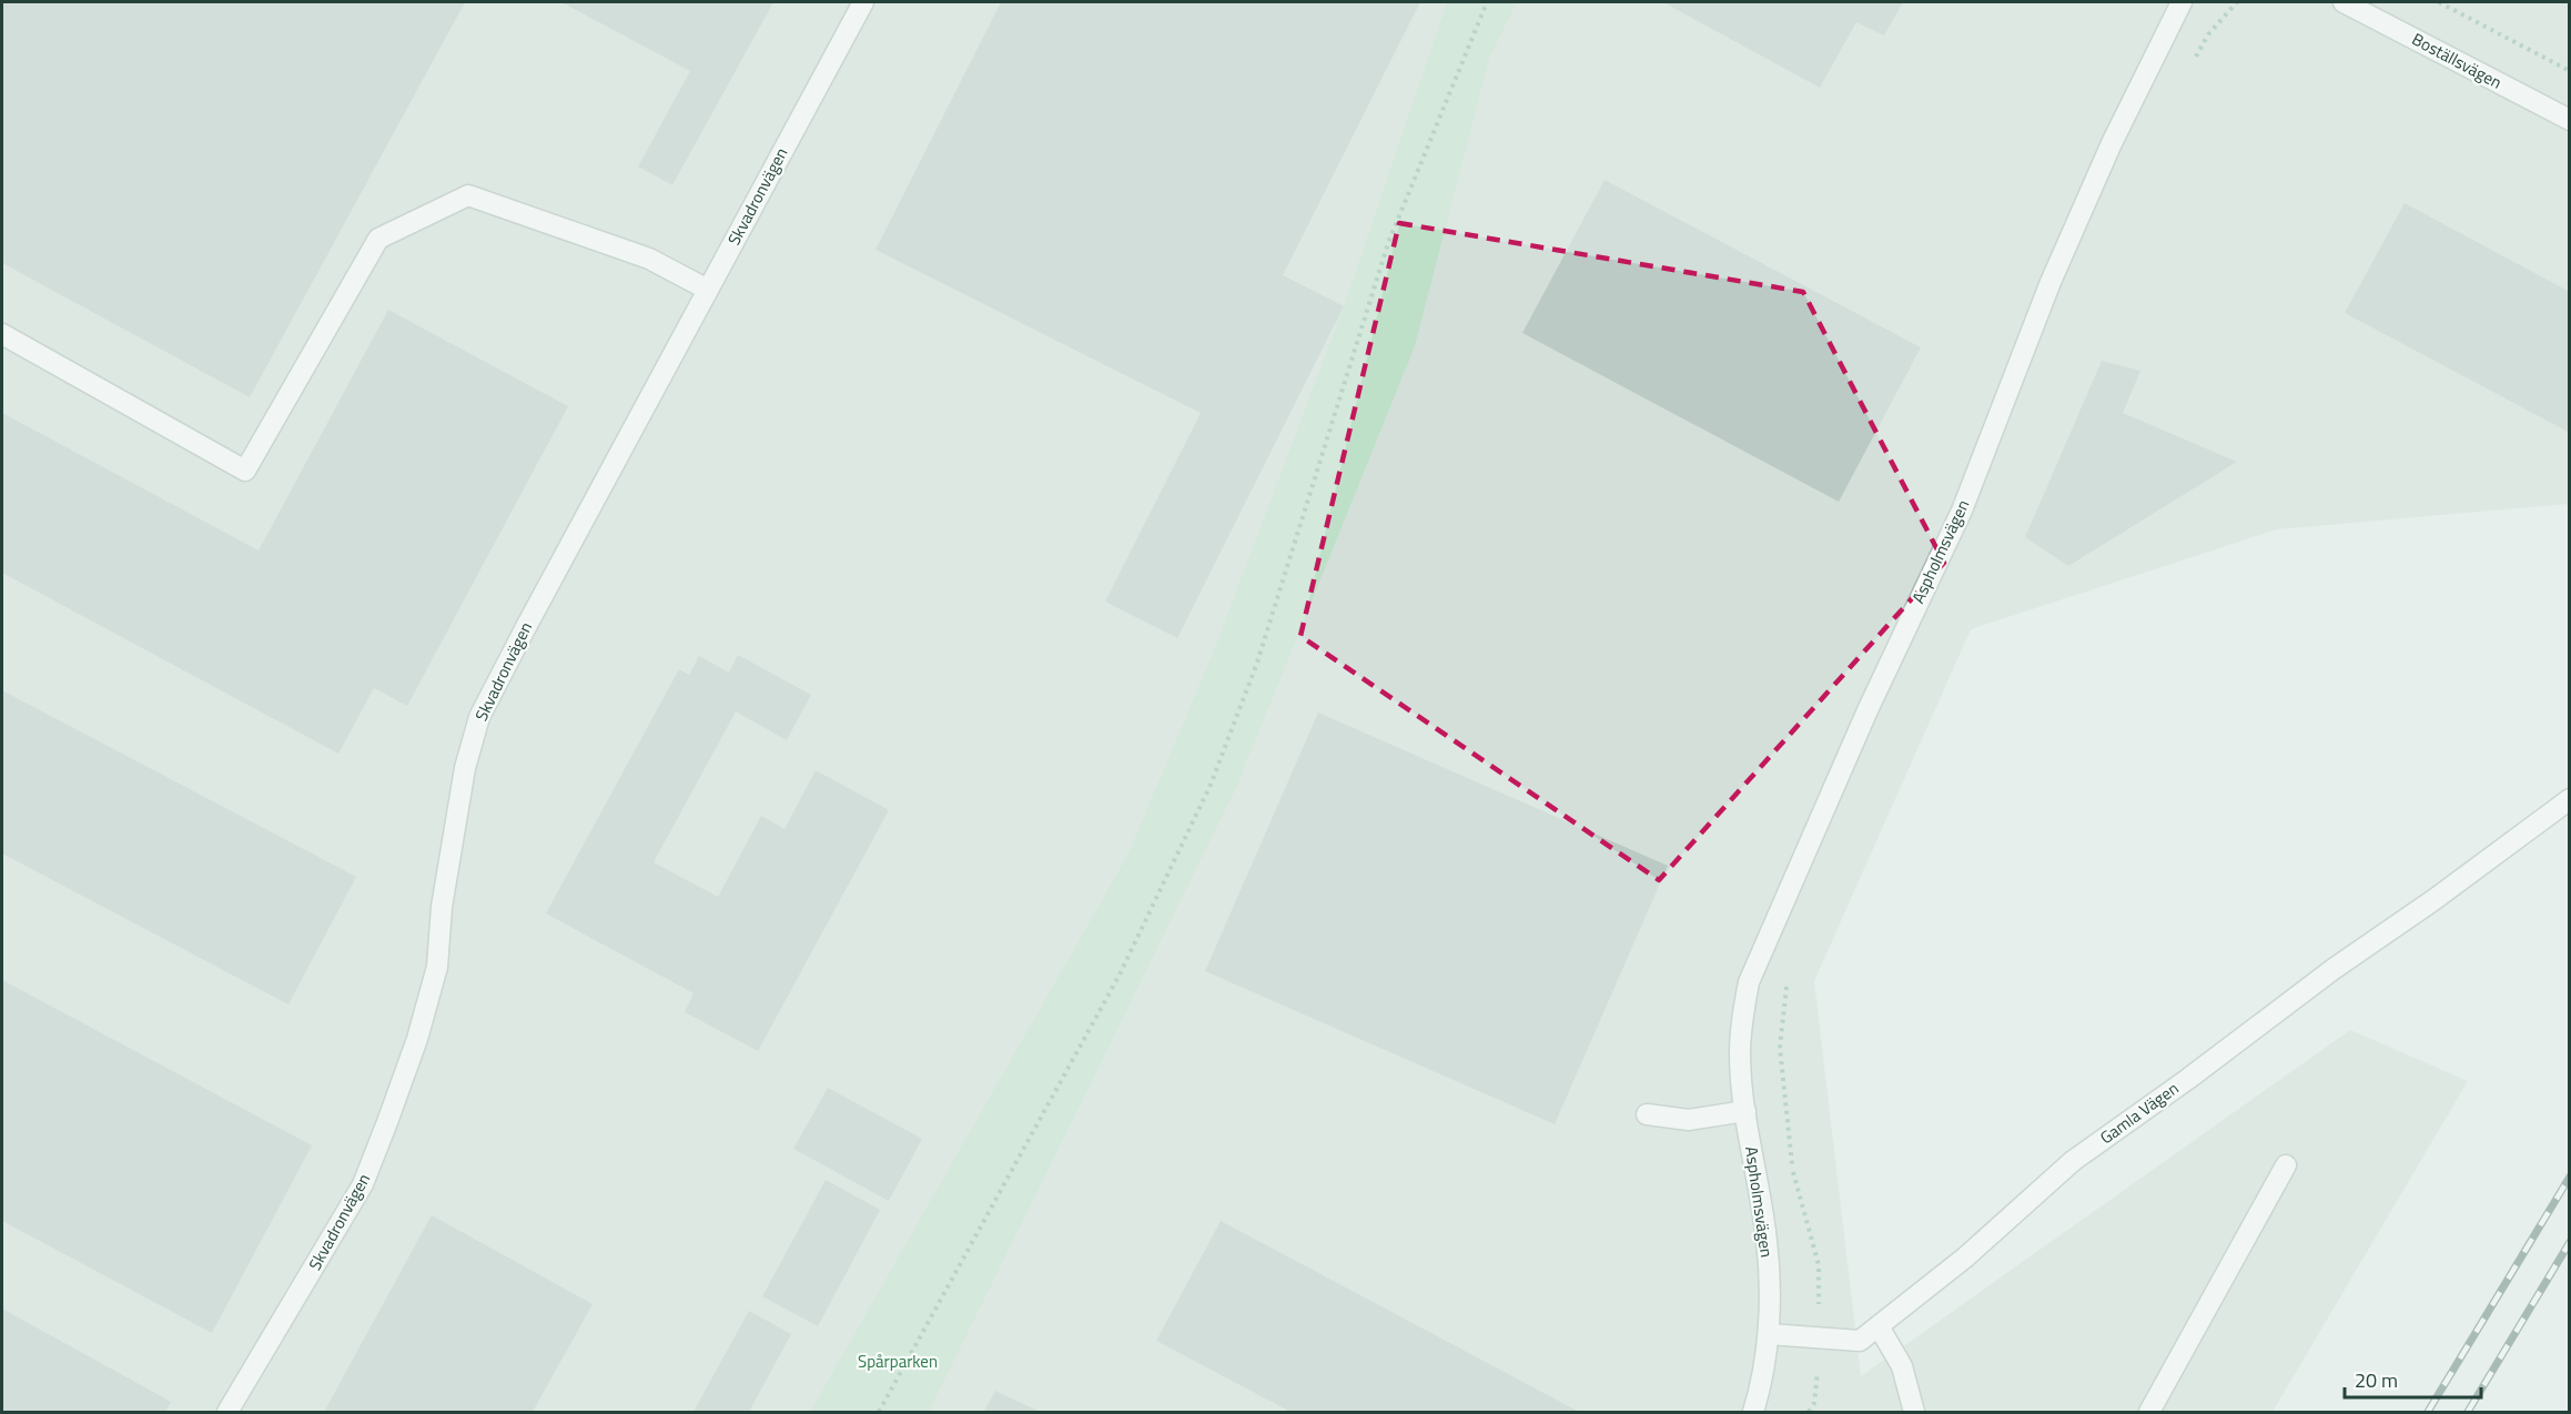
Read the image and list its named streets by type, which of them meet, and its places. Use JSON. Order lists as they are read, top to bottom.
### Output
{
  "streets": {
    "street": [
      "Boställsvägen",
      "Skvadronvägen",
      "Aspholmsvägen",
      "Gamla Vägen"
    ]
  },
  "crossings": [
    ["Aspholmsvägen", "Gamla Vägen"]
  ],
  "parks": ["Spårparken"],
  "scale_bar": "20 m"
}
